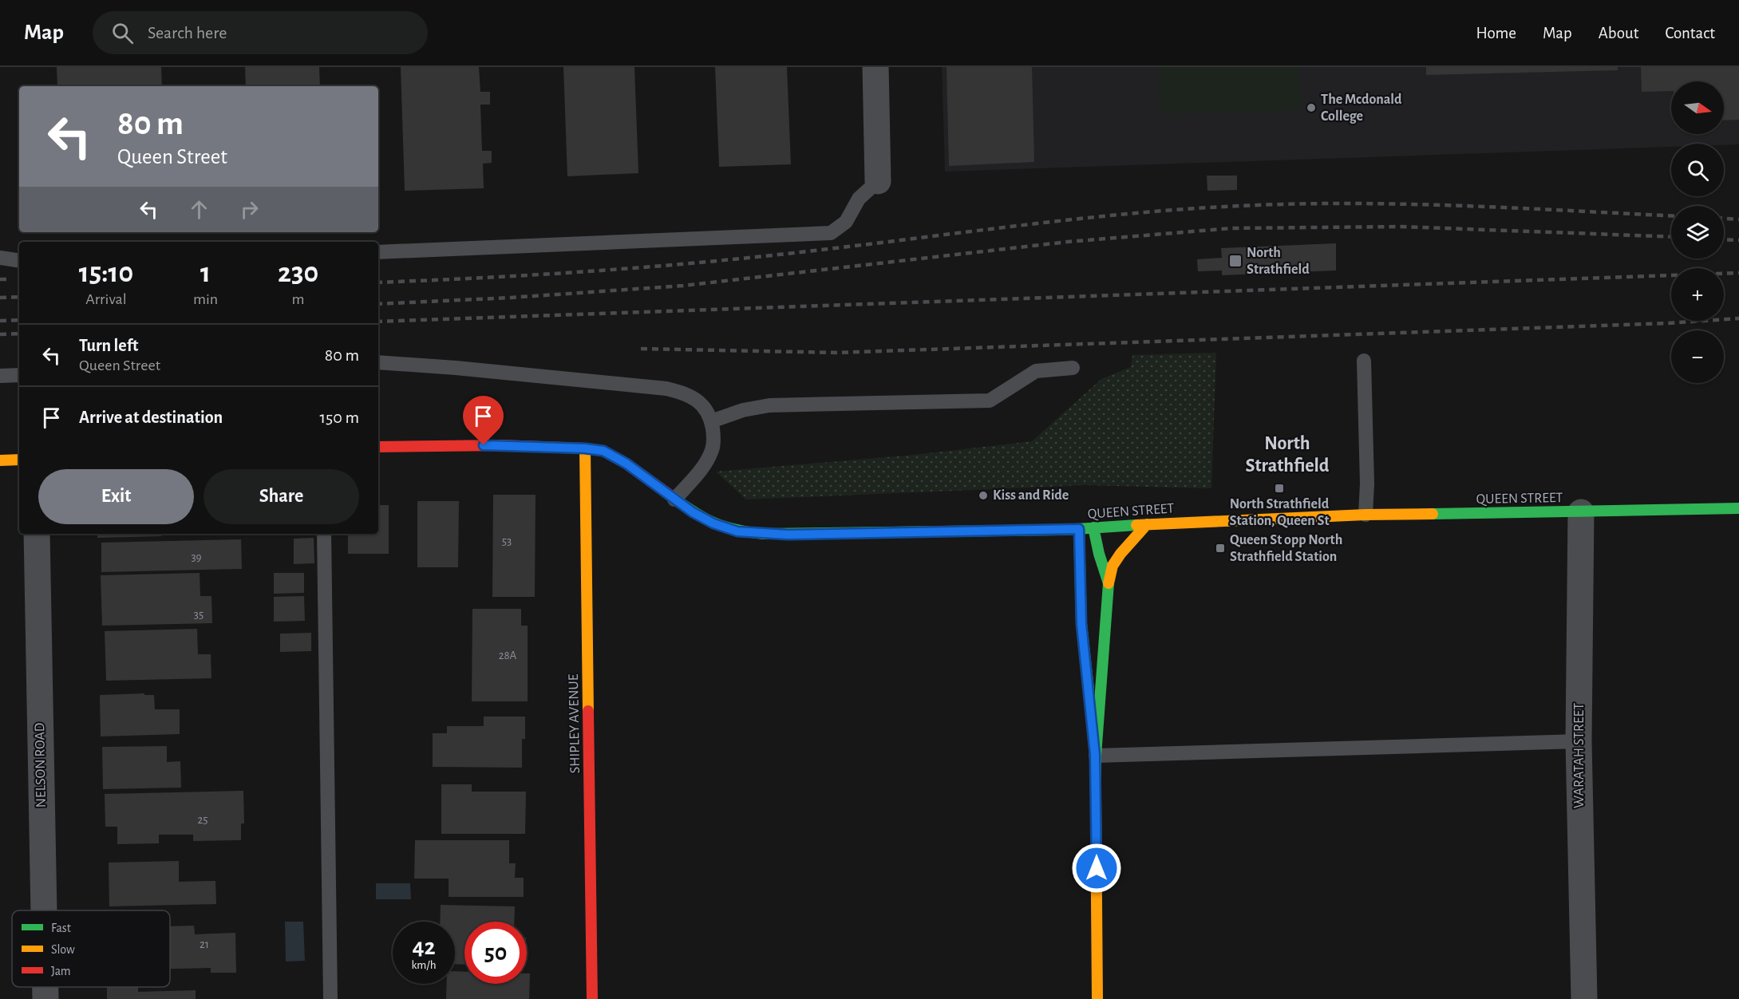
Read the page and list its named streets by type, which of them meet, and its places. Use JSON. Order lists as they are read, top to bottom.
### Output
{
  "streets": {
    "main road": ["QUEEN STREET", "SHIPLEY AVENUE"],
    "street": ["WARATAH STREET", "NELSON ROAD"]
  },
  "crossings": [
    ["QUEEN STREET", "SHIPLEY AVENUE"],
    ["QUEEN STREET", "WARATAH STREET"]
  ],
  "districts": ["North Strathfield"],
  "places": {
    "other": ["The Mcdonald College", "Kiss and Ride"],
    "transit": ["North Strathfield", "North Strathfield Station, Queen St", "Queen St opp North Strathfield Station"]
  },
  "house_numbers": [
    "53",
    "39",
    "35",
    "28A",
    "25",
    "21"
  ],
  "legend": ["Fast", "Slow", "Jam"],
  "north": "right",
  "page": {
    "header": "Map",
    "search": "Search here",
    "nav": [
      "Home",
      "Map",
      "About",
      "Contact"
    ],
    "map_buttons": ["+", "−"],
    "turn": ["80 m", "Queen Street"],
    "eta": [
      "15:10",
      "Arrival",
      "1",
      "min",
      "230",
      "m"
    ],
    "list": [
      {
        "name": "Turn left",
        "note": "Queen Street",
        "value": "80 m"
      },
      {
        "name": "Arrive at destination",
        "value": "150 m"
      }
    ],
    "buttons": ["Exit", "Share"],
    "speed": "42 km/h",
    "limit": "50"
  }
}
